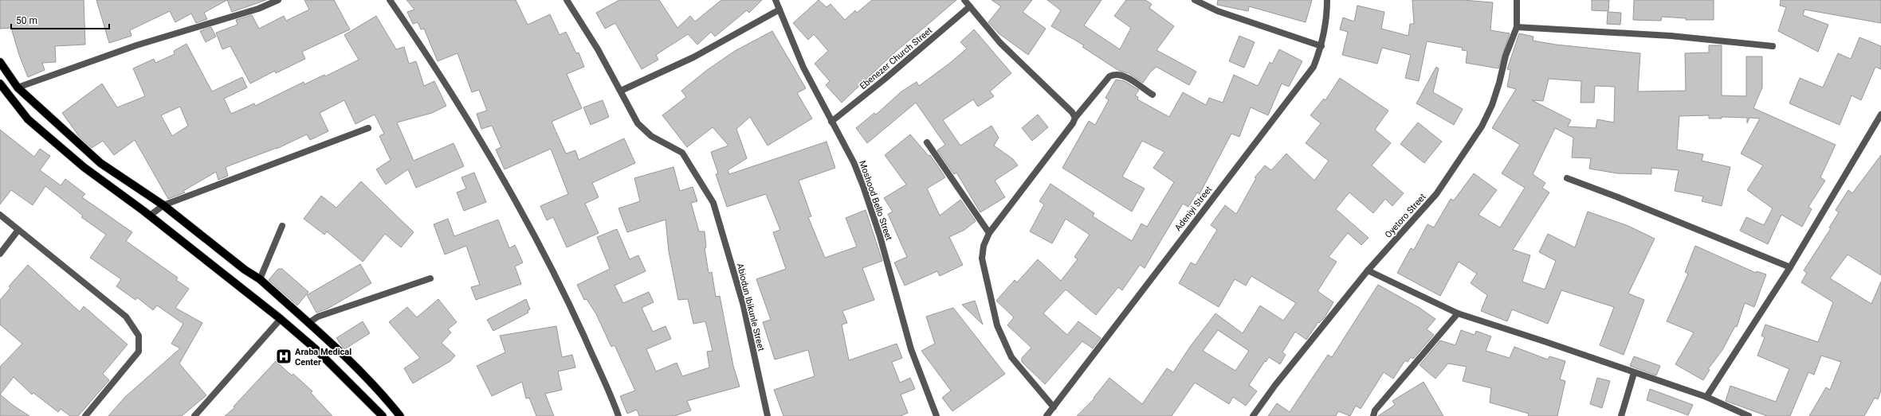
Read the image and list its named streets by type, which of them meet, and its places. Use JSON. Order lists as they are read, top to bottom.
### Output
{
  "streets": {
    "street": [
      "Ebenezer Church Street",
      "Moshood Bello Street",
      "Adeniyi Street",
      "Oyetoro Street",
      "Abiodun Ibikunle Street"
    ]
  },
  "crossings": [
    ["Ebenezer Church Street", "Moshood Bello Street"]
  ],
  "places": {
    "hospital": ["Araba Medical Center"]
  },
  "scale_bar": "50 m"
}
